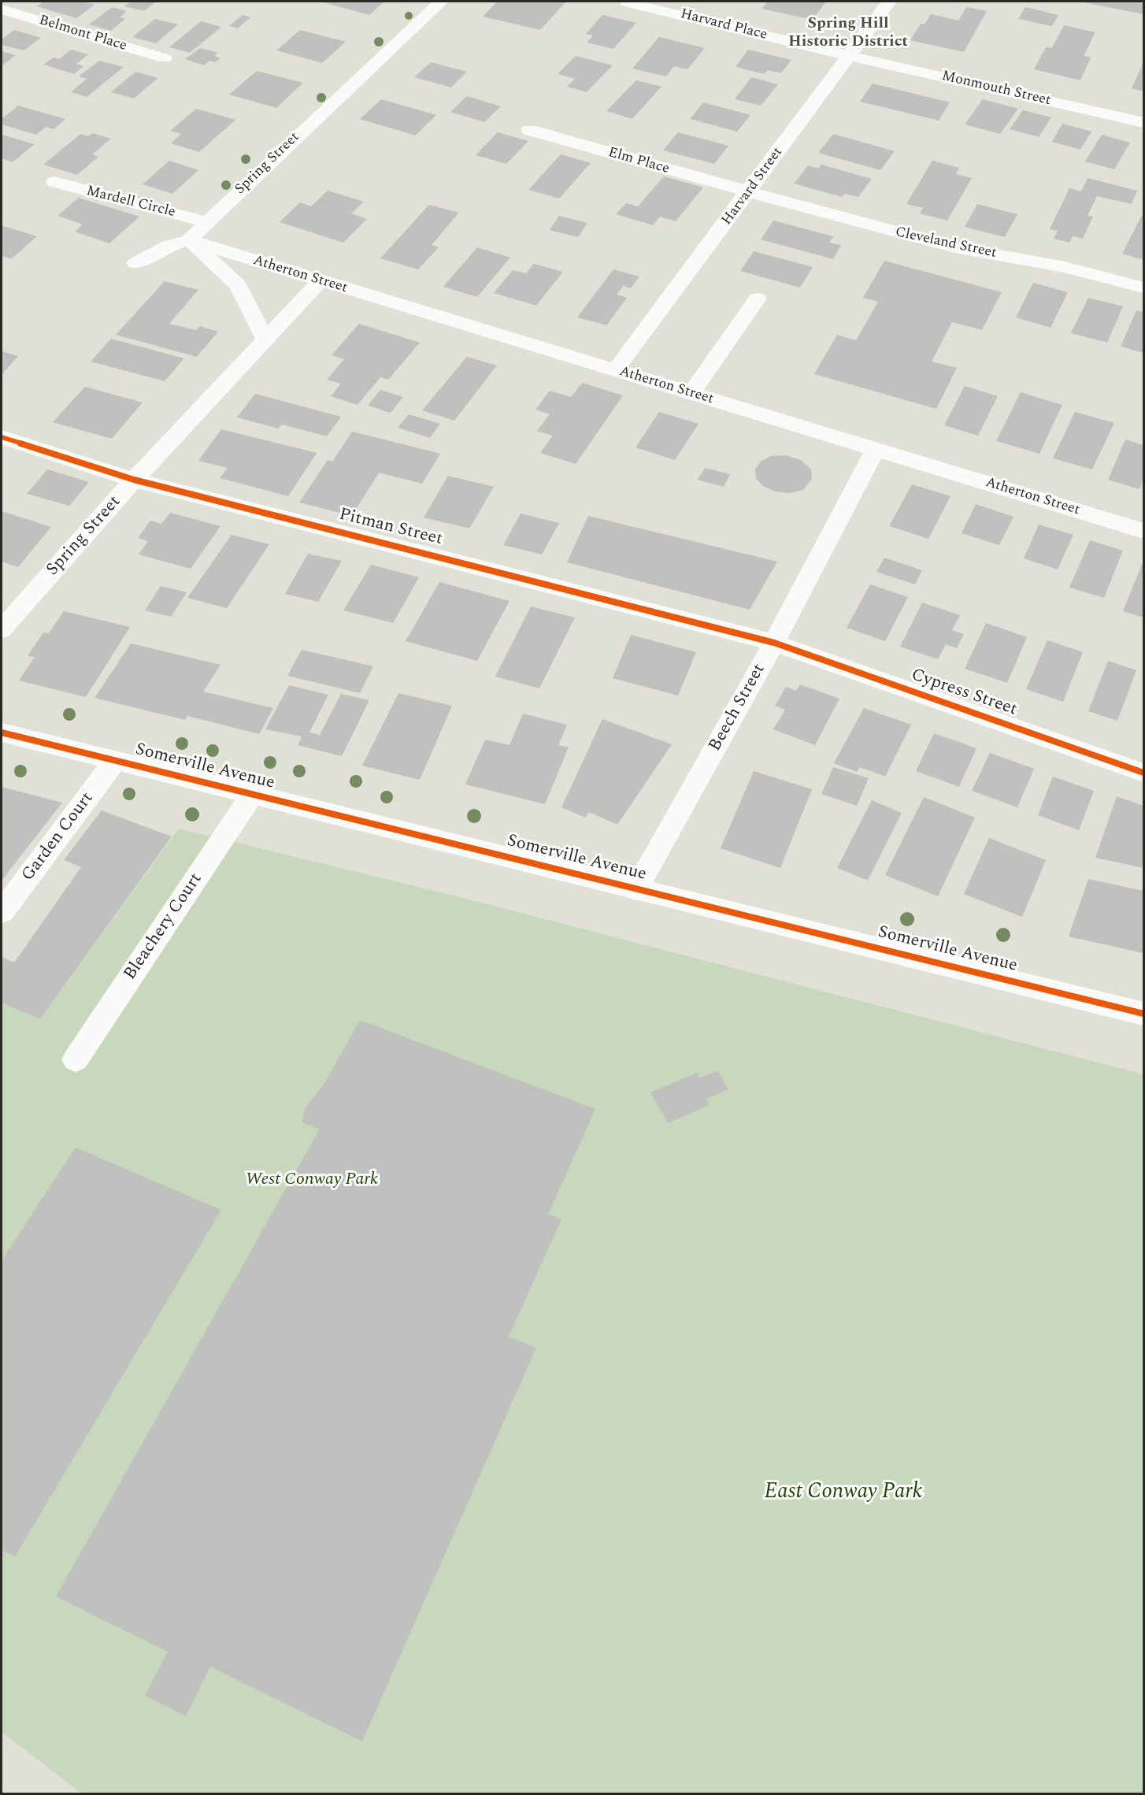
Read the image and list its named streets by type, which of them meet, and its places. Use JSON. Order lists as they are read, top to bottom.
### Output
{
  "streets": {
    "street": [
      "Harvard Place",
      "Belmont Place",
      "Monmouth Street",
      "Elm Place",
      "Spring Street",
      "Harvard Street",
      "Mardell Circle",
      "Cleveland Street",
      "Atherton Street",
      "Pitman Street",
      "Cypress Street",
      "Beech Street",
      "Somerville Avenue",
      "Garden Court",
      "Bleachery Court"
    ]
  },
  "crossings": [
    ["Harvard Place", "Monmouth Street"],
    ["Harvard Place", "Harvard Street"],
    ["Monmouth Street", "Harvard Street"],
    ["Elm Place", "Harvard Street"],
    ["Elm Place", "Cleveland Street"],
    ["Spring Street", "Mardell Circle"],
    ["Spring Street", "Atherton Street"],
    ["Spring Street", "Pitman Street"],
    ["Harvard Street", "Cleveland Street"],
    ["Harvard Street", "Atherton Street"],
    ["Atherton Street", "Beech Street"],
    ["Pitman Street", "Cypress Street"],
    ["Pitman Street", "Beech Street"],
    ["Cypress Street", "Beech Street"],
    ["Beech Street", "Somerville Avenue"],
    ["Somerville Avenue", "Garden Court"],
    ["Somerville Avenue", "Bleachery Court"]
  ],
  "districts": ["Spring Hill Historic District"],
  "parks": ["West Conway Park", "East Conway Park"]
}
